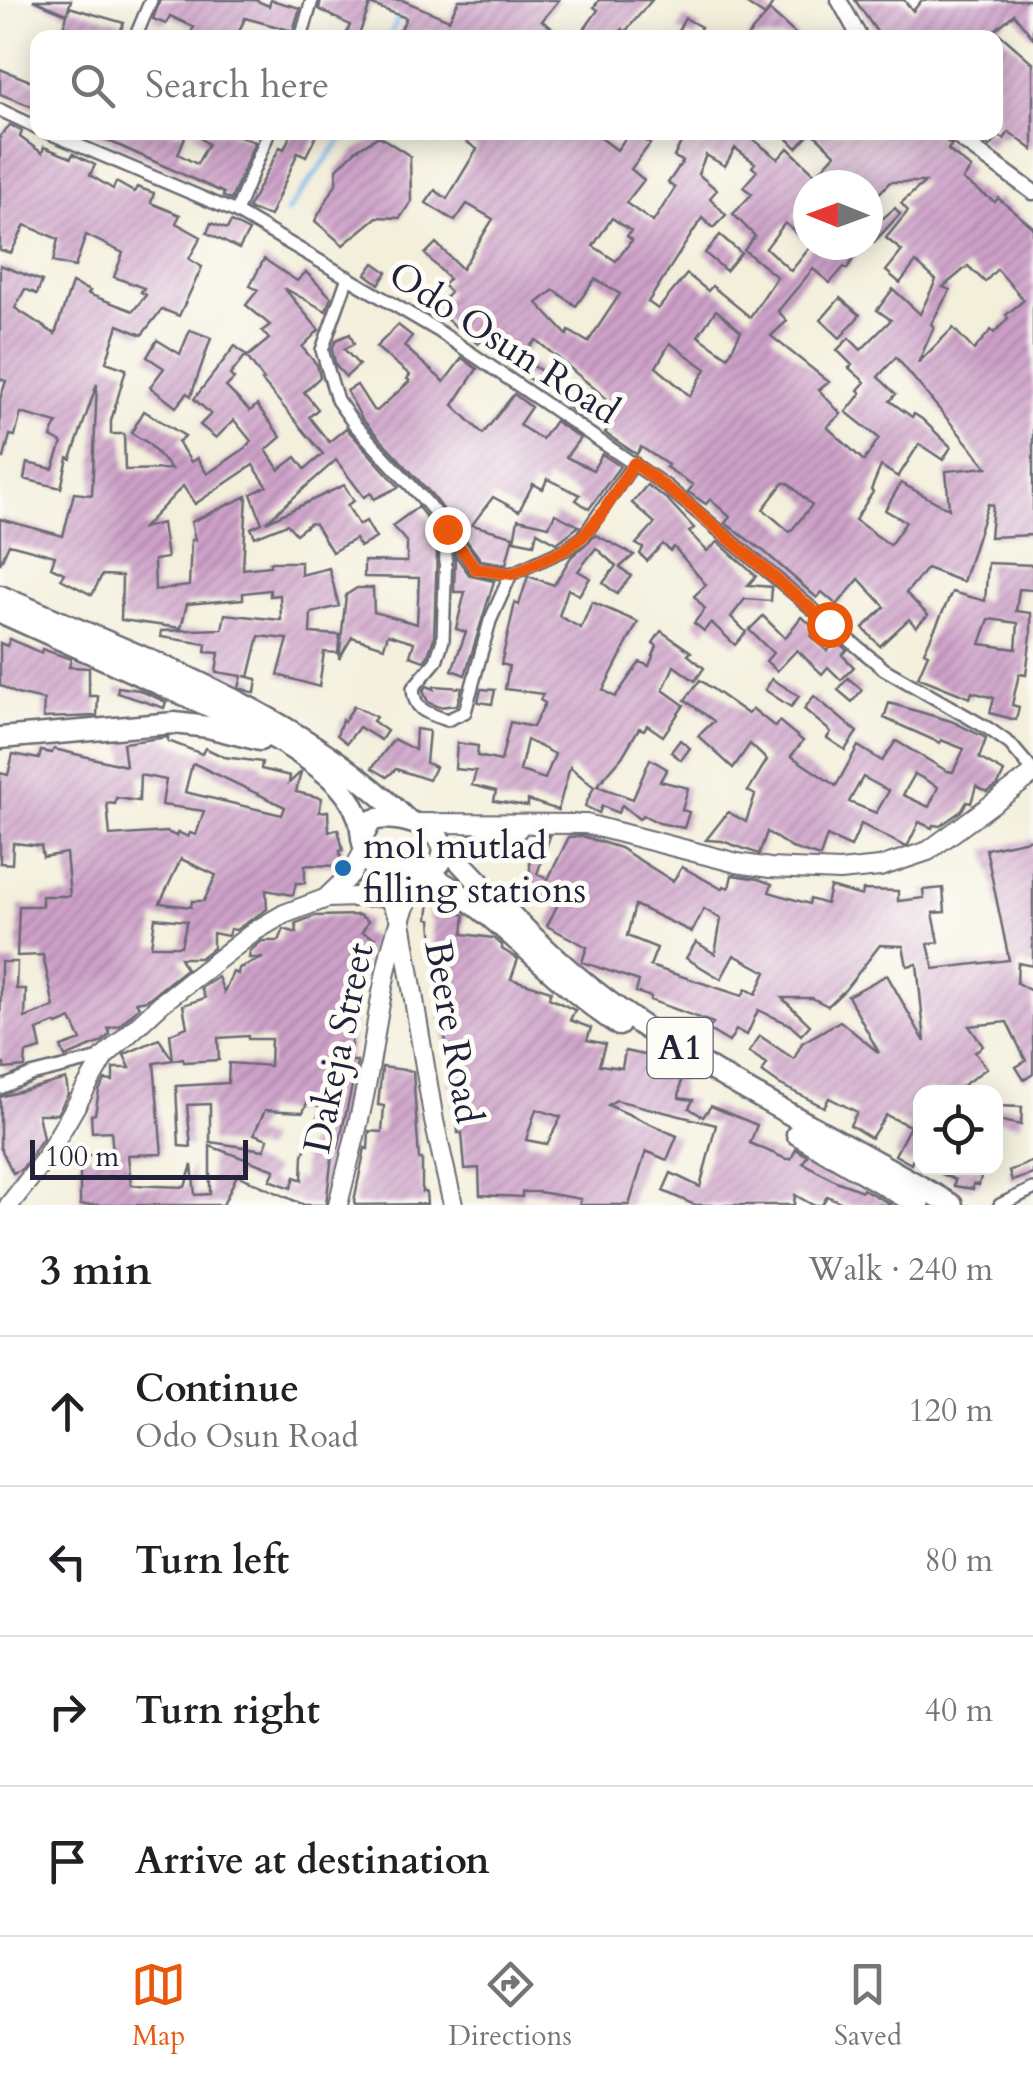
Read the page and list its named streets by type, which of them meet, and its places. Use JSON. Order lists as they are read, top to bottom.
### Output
{
  "streets": {
    "highway": ["A1"],
    "main road": ["Beere Road", "Dakeja Street"],
    "street": ["Odo Osun Road"]
  },
  "crossings": [
    ["Beere Road", "Dakeja Street"],
    ["Beere Road", "A1"]
  ],
  "places": ["mol mutlad filling stations"],
  "scale_bar": "100 m",
  "north": "left",
  "page": {
    "search": "Search here",
    "scale": "100 m",
    "heading": ["3 min", "Walk · 240 m"],
    "list": [
      ["Continue", "Odo Osun Road", "120 m"],
      ["Turn left", "80 m"],
      ["Turn right", "40 m"],
      "Arrive at destination"
    ],
    "nav": ["Map", "Directions", "Saved"]
  }
}
